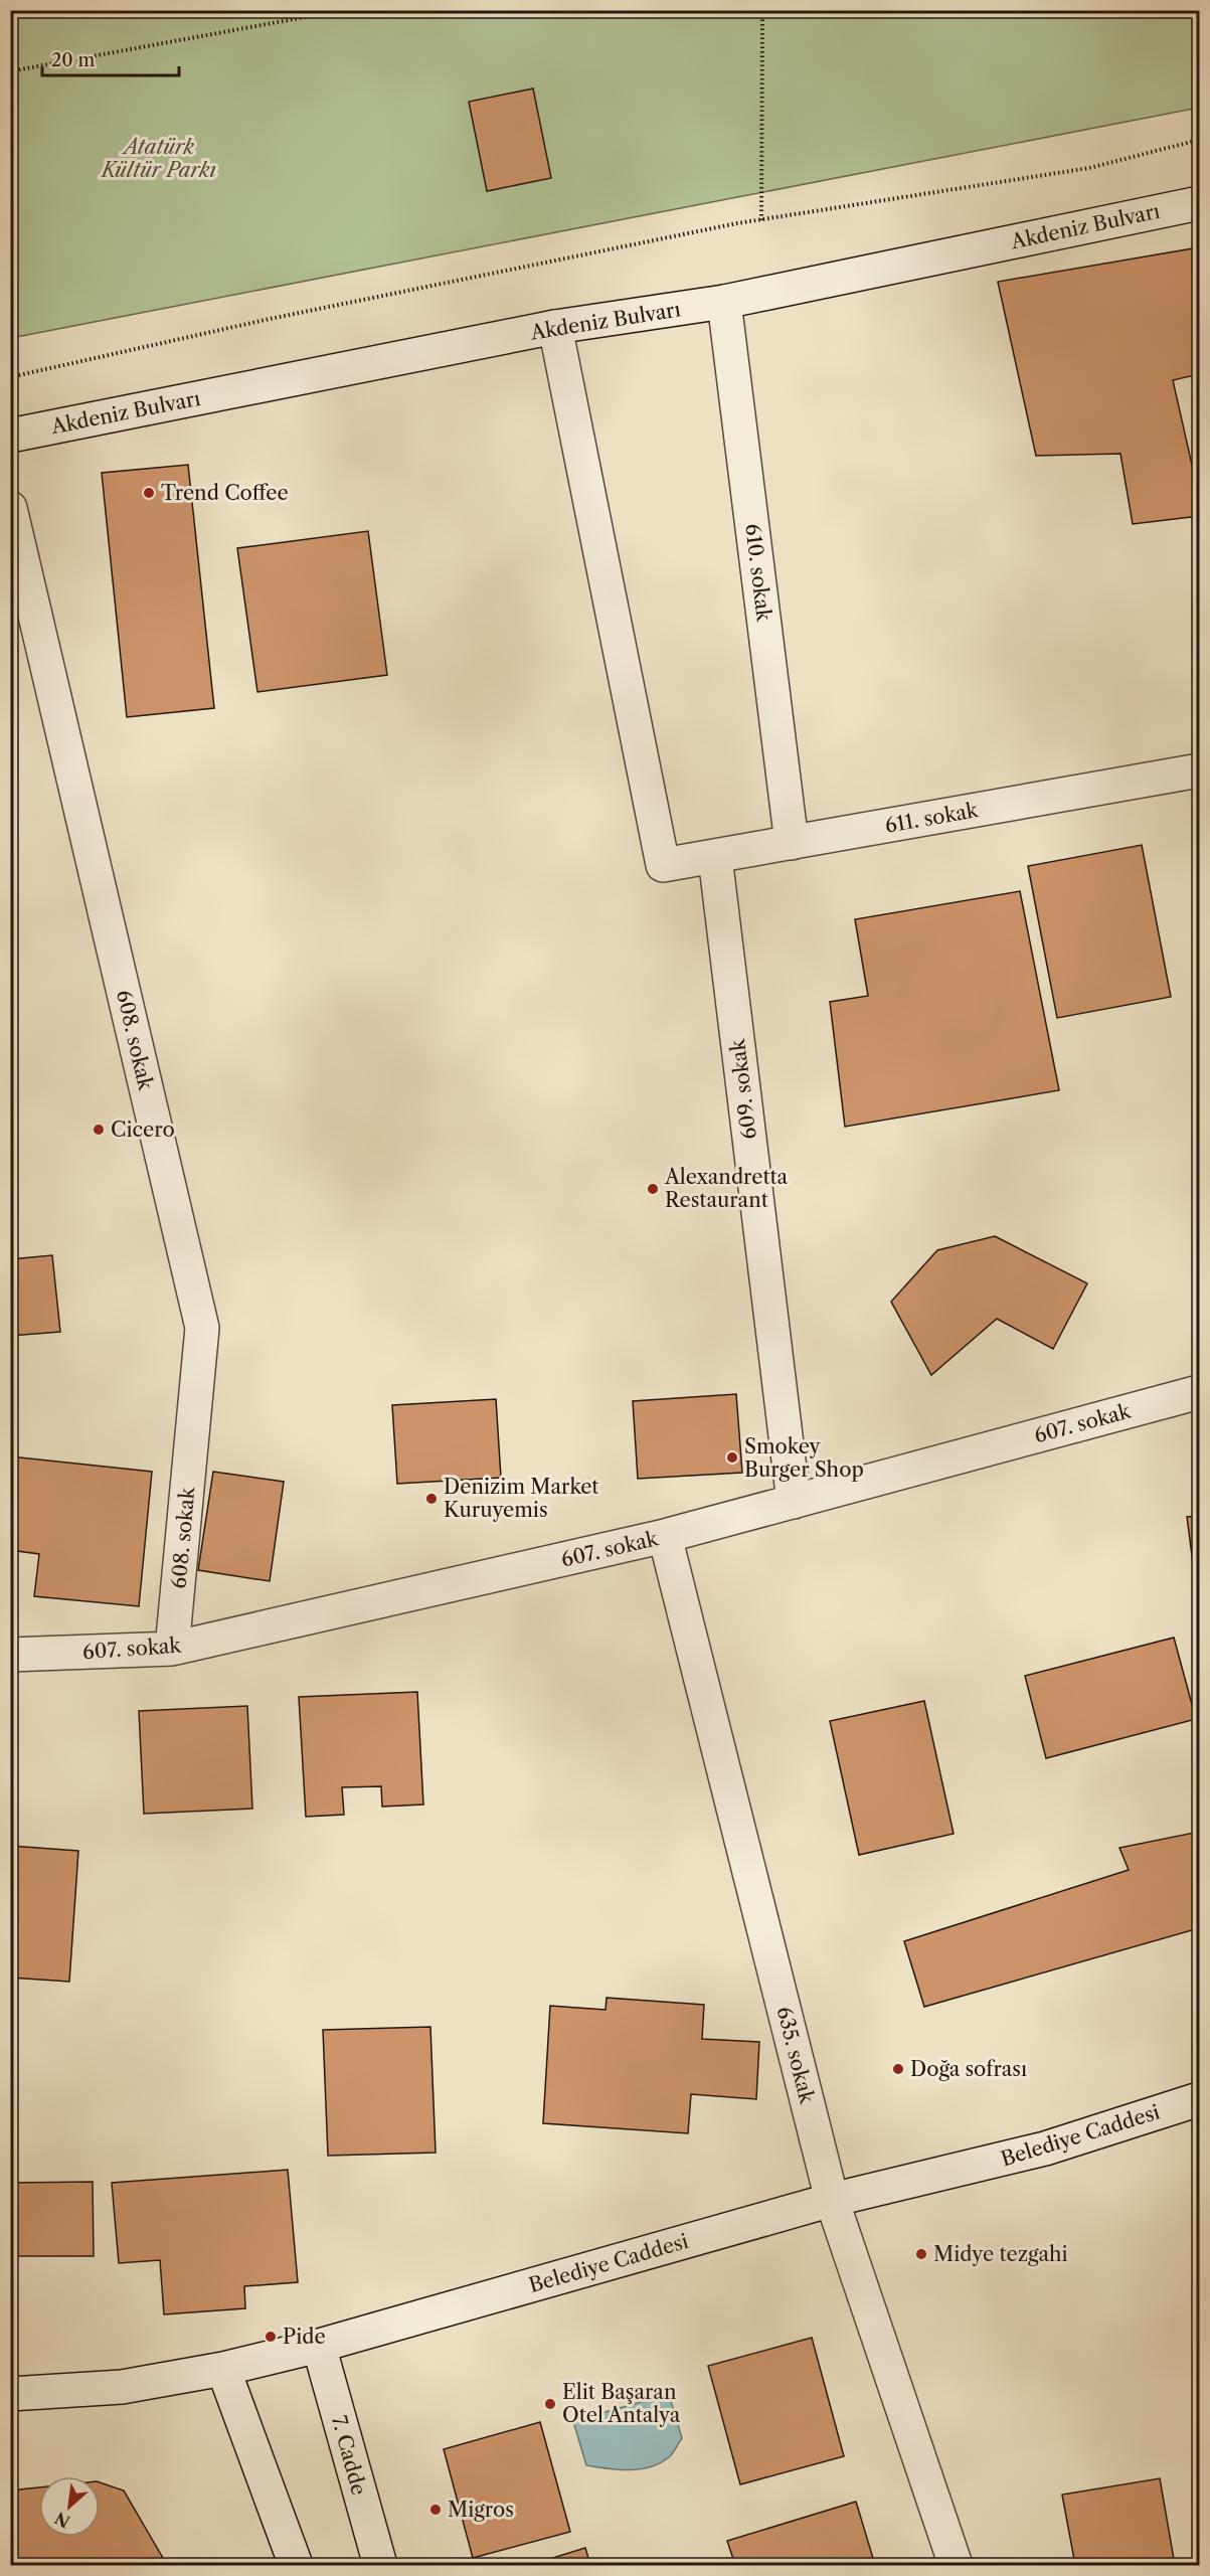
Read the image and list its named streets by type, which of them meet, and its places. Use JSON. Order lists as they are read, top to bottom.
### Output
{
  "streets": {
    "street": [
      "Akdeniz Bulvarı",
      "610. sokak",
      "611. sokak",
      "608. sokak",
      "609. sokak",
      "607. sokak",
      "635. sokak",
      "Belediye Caddesi",
      "7. Cadde"
    ]
  },
  "crossings": [
    ["Akdeniz Bulvarı", "610. sokak"],
    ["Akdeniz Bulvarı", "611. sokak"],
    ["610. sokak", "611. sokak"],
    ["611. sokak", "609. sokak"],
    ["608. sokak", "607. sokak"],
    ["609. sokak", "607. sokak"],
    ["607. sokak", "635. sokak"],
    ["635. sokak", "Belediye Caddesi"],
    ["Belediye Caddesi", "7. Cadde"]
  ],
  "parks": ["Atatürk Kültür Parkı"],
  "places": [
    "Trend Coffee",
    "Cicero",
    "Alexandretta Restaurant",
    "Smokey Burger Shop",
    "Denizim Market Kuruyemis",
    "Doğa sofrası",
    "Midye tezgahi",
    "Pide",
    "Elit Başaran Otel Antalya",
    "Migros"
  ],
  "scale_bar": "20 m",
  "north": "bottom left"
}
